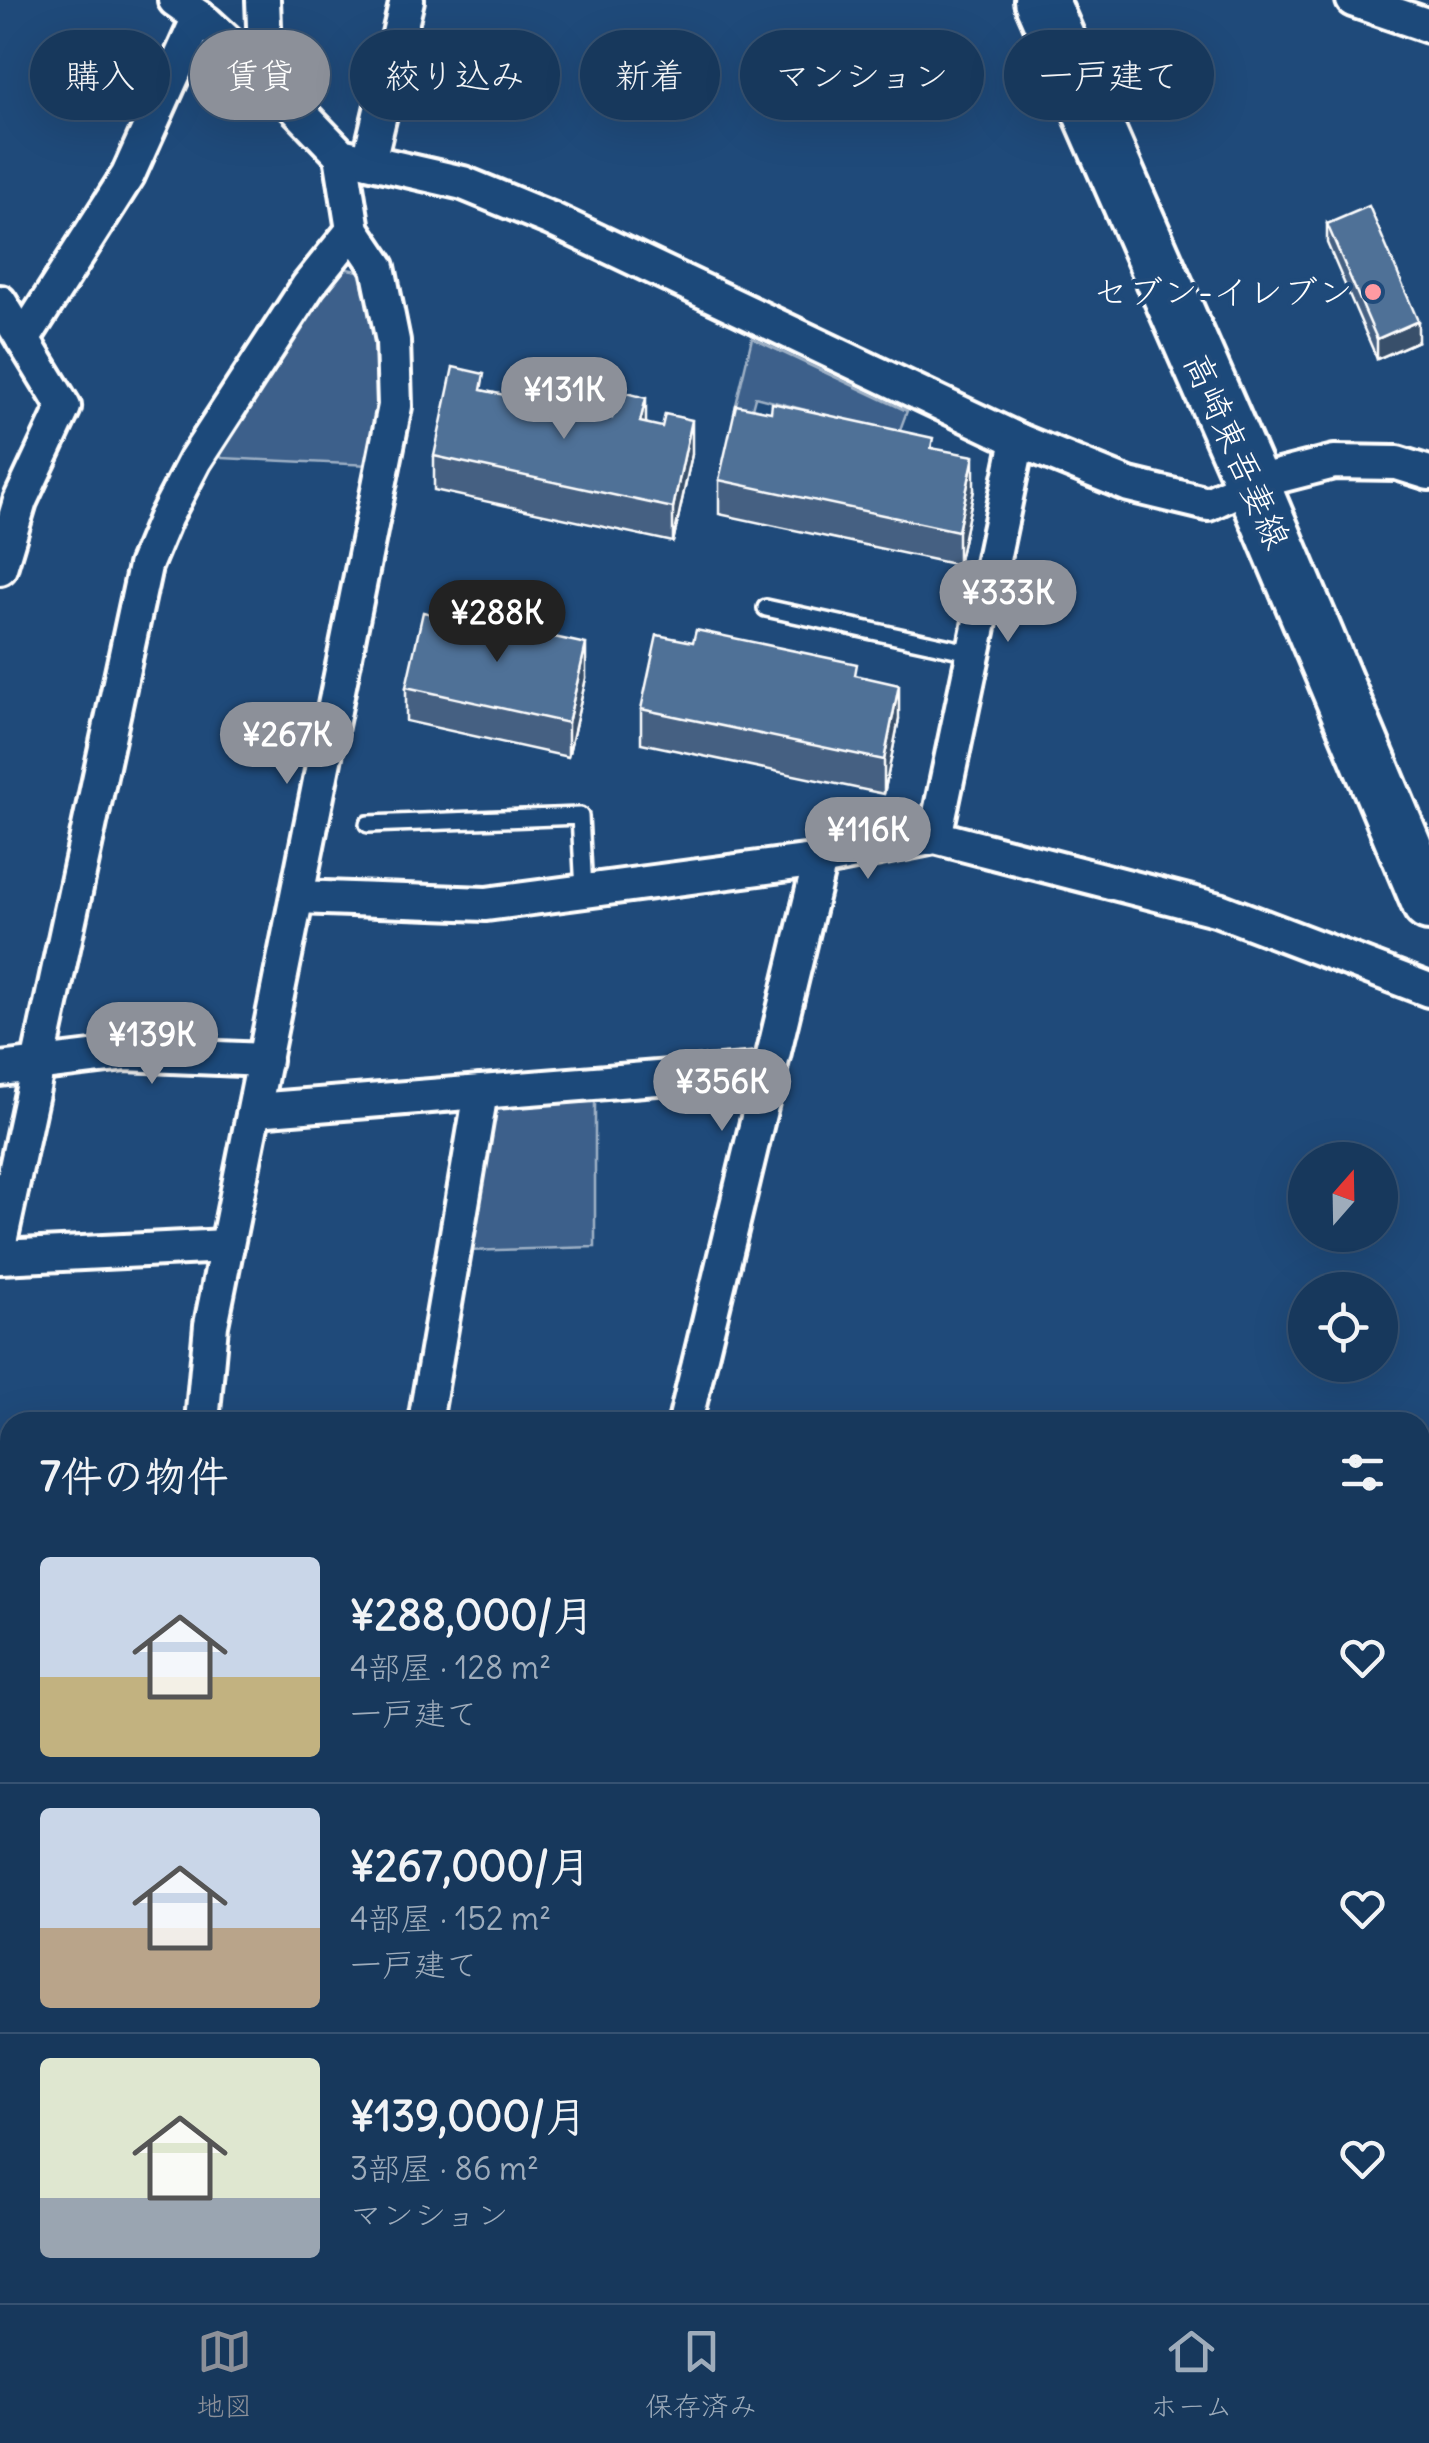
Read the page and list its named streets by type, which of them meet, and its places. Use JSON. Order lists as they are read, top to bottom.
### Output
{
  "streets": {
    "main road": ["高崎東吾妻線"]
  },
  "places": ["セブン-イレブン"],
  "north": "top",
  "page": {
    "chip": [
      "購入",
      "賃貸",
      "絞り込み",
      "新着",
      "マンション",
      "一戸建て"
    ],
    "price": [
      "¥131K",
      "¥333K",
      "¥288K",
      "¥267K",
      "¥116K",
      "¥139K",
      "¥356K"
    ],
    "heading": "7件の物件",
    "list": [
      {
        "name": "¥288,000/月",
        "note": "4部屋 · 128 m² · 一戸建て"
      },
      {
        "name": "¥267,000/月",
        "note": "4部屋 · 152 m² · 一戸建て"
      },
      {
        "name": "¥139,000/月",
        "note": "3部屋 · 86 m² · マンション"
      }
    ],
    "tabs": ["地図", "保存済み", "ホーム"]
  }
}
